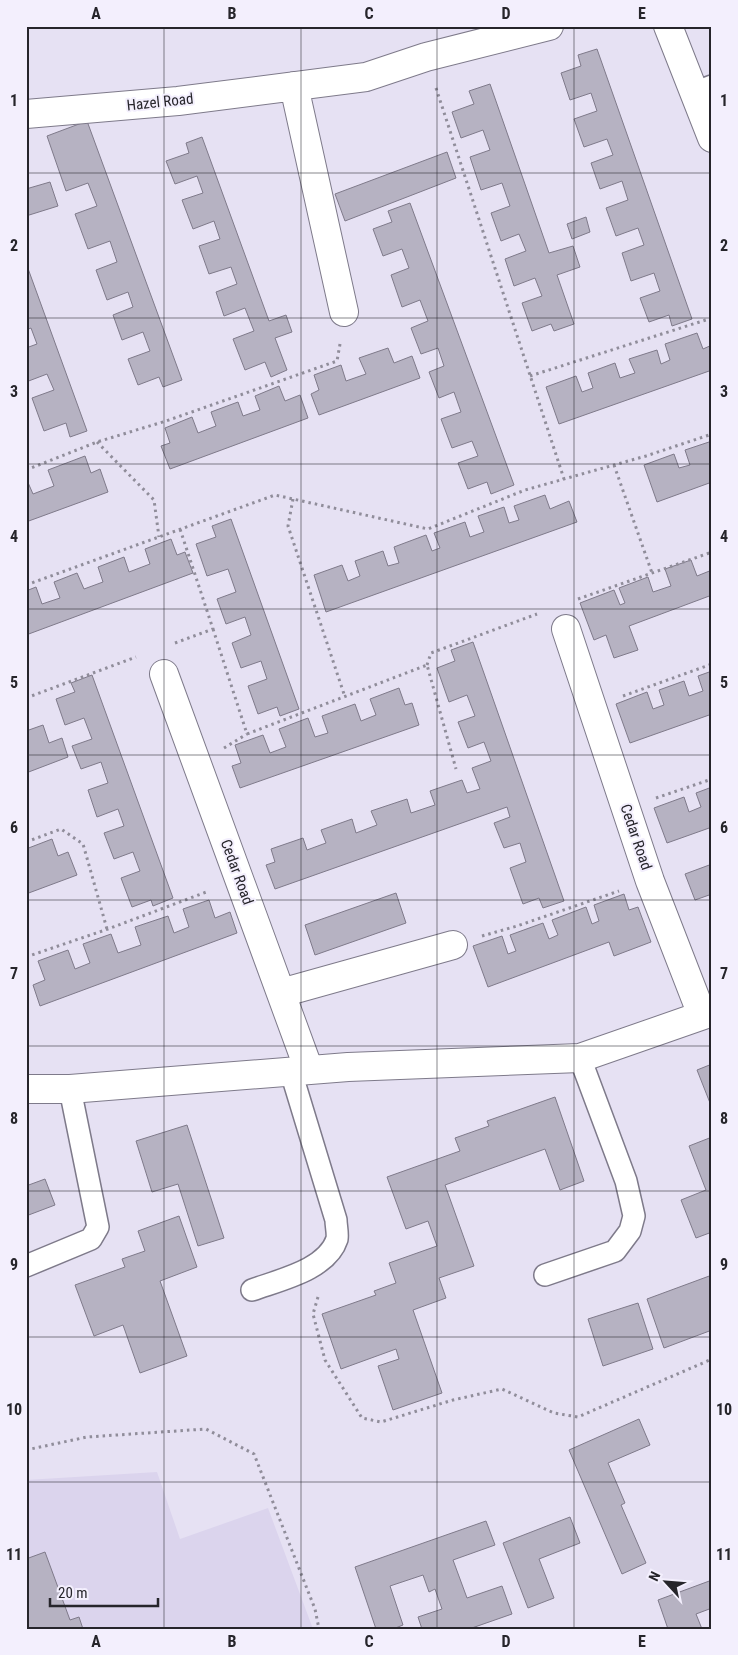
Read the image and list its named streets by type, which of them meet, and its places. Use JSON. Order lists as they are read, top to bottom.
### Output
{
  "streets": {
    "street": ["Hazel Road", "Cedar Road"]
  },
  "scale_bar": "20 m",
  "north": "top left",
  "grid": {
    "columns": [
      "A",
      "B",
      "C",
      "D",
      "E"
    ],
    "rows": [
      "1",
      "2",
      "3",
      "4",
      "5",
      "6",
      "7",
      "8",
      "9",
      "10",
      "11"
    ]
  }
}
